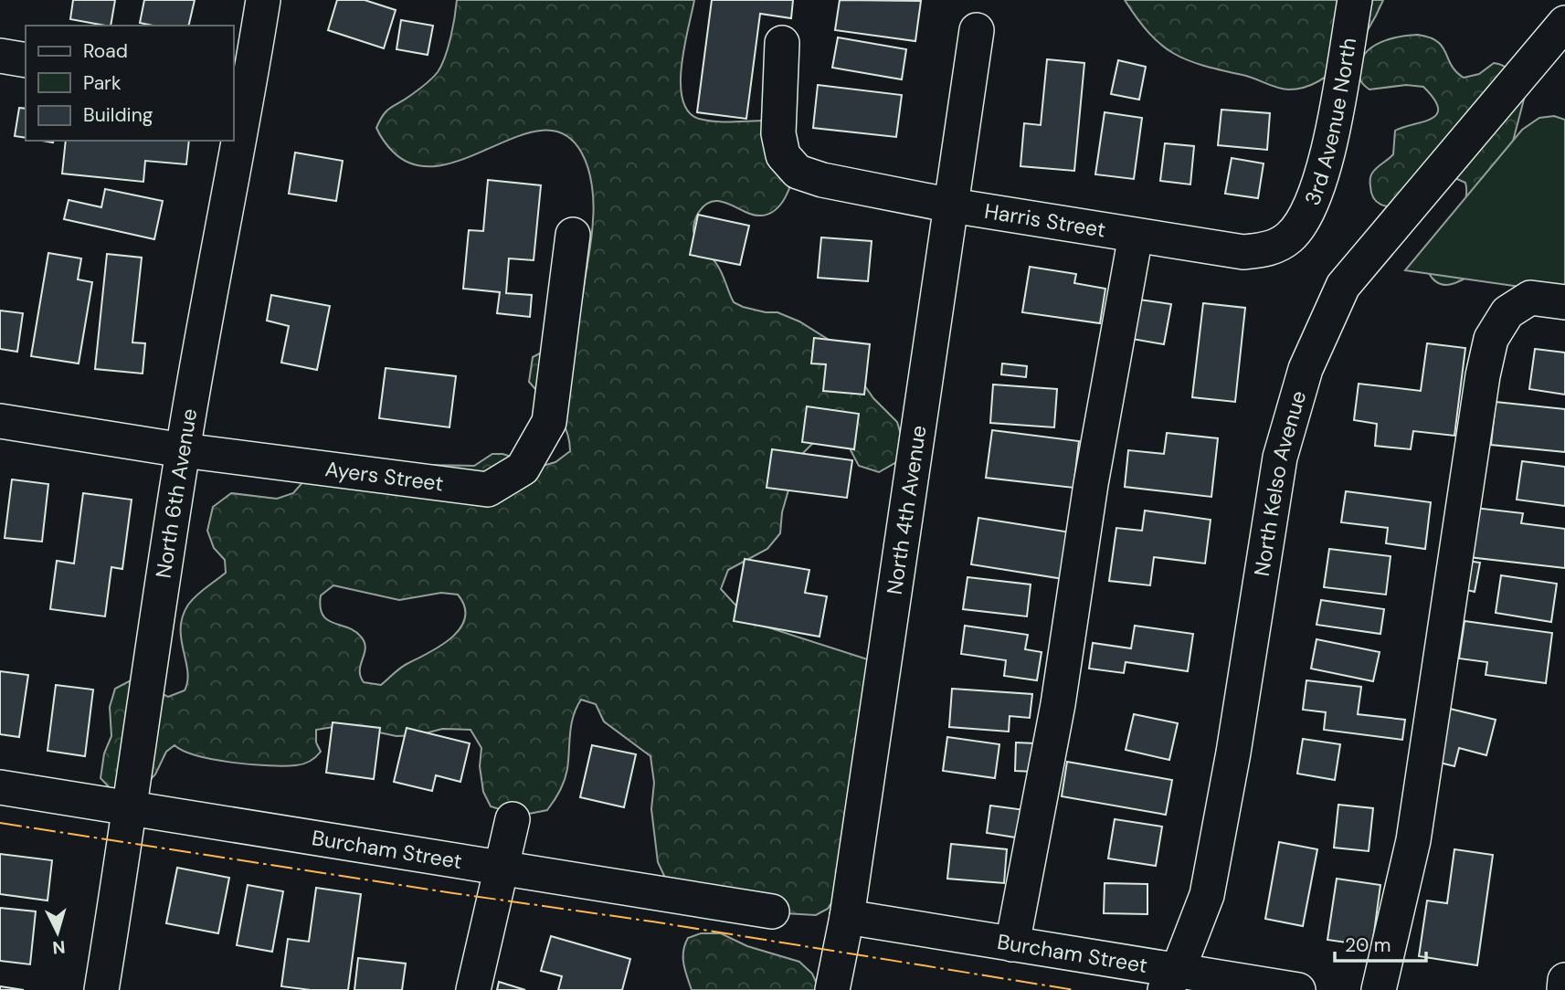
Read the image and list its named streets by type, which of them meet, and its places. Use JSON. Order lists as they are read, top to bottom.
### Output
{
  "streets": {
    "street": [
      "3rd Avenue North",
      "Harris Street",
      "Ayers Street",
      "North Kelso Avenue",
      "North 6th Avenue",
      "North 4th Avenue",
      "Burcham Street"
    ]
  },
  "crossings": [
    ["3rd Avenue North", "Harris Street"],
    ["Harris Street", "North 4th Avenue"],
    ["Ayers Street", "North 6th Avenue"],
    ["North Kelso Avenue", "Burcham Street"],
    ["North 6th Avenue", "Burcham Street"],
    ["North 4th Avenue", "Burcham Street"]
  ],
  "legend": ["Road", "Park", "Building"],
  "scale_bar": "20 m",
  "north": "bottom"
}
